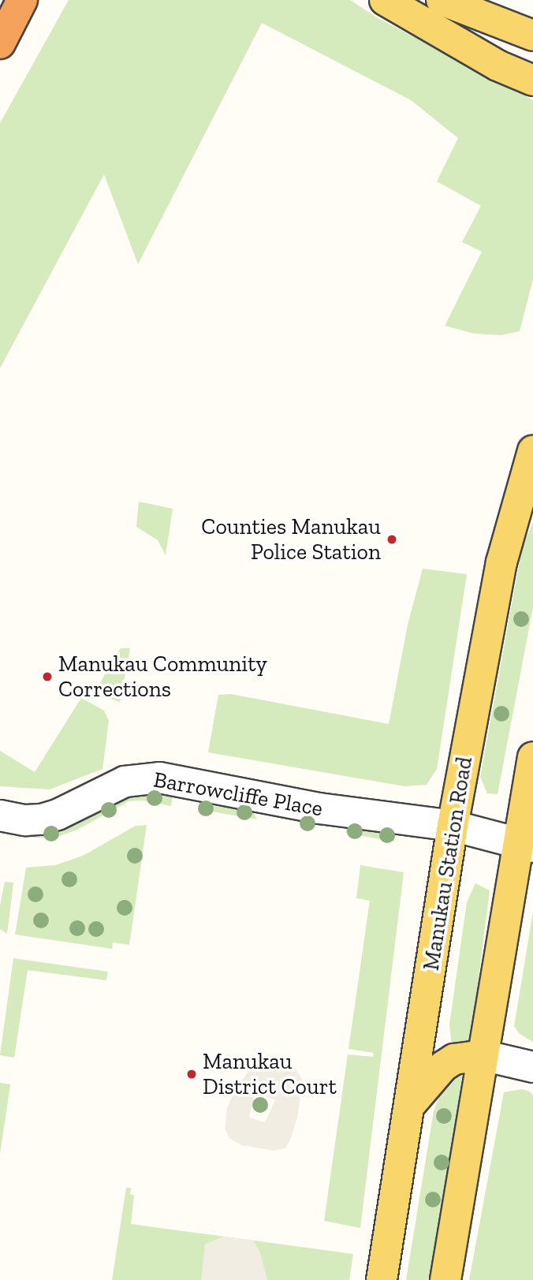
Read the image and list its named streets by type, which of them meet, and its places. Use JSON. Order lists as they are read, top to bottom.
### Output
{
  "streets": {
    "main road": ["Manukau Station Road"],
    "street": ["Barrowcliffe Place"]
  },
  "crossings": [
    ["Barrowcliffe Place", "Manukau Station Road"]
  ],
  "places": ["Counties Manukau Police Station", "Manukau Community Corrections", "Manukau District Court"]
}
